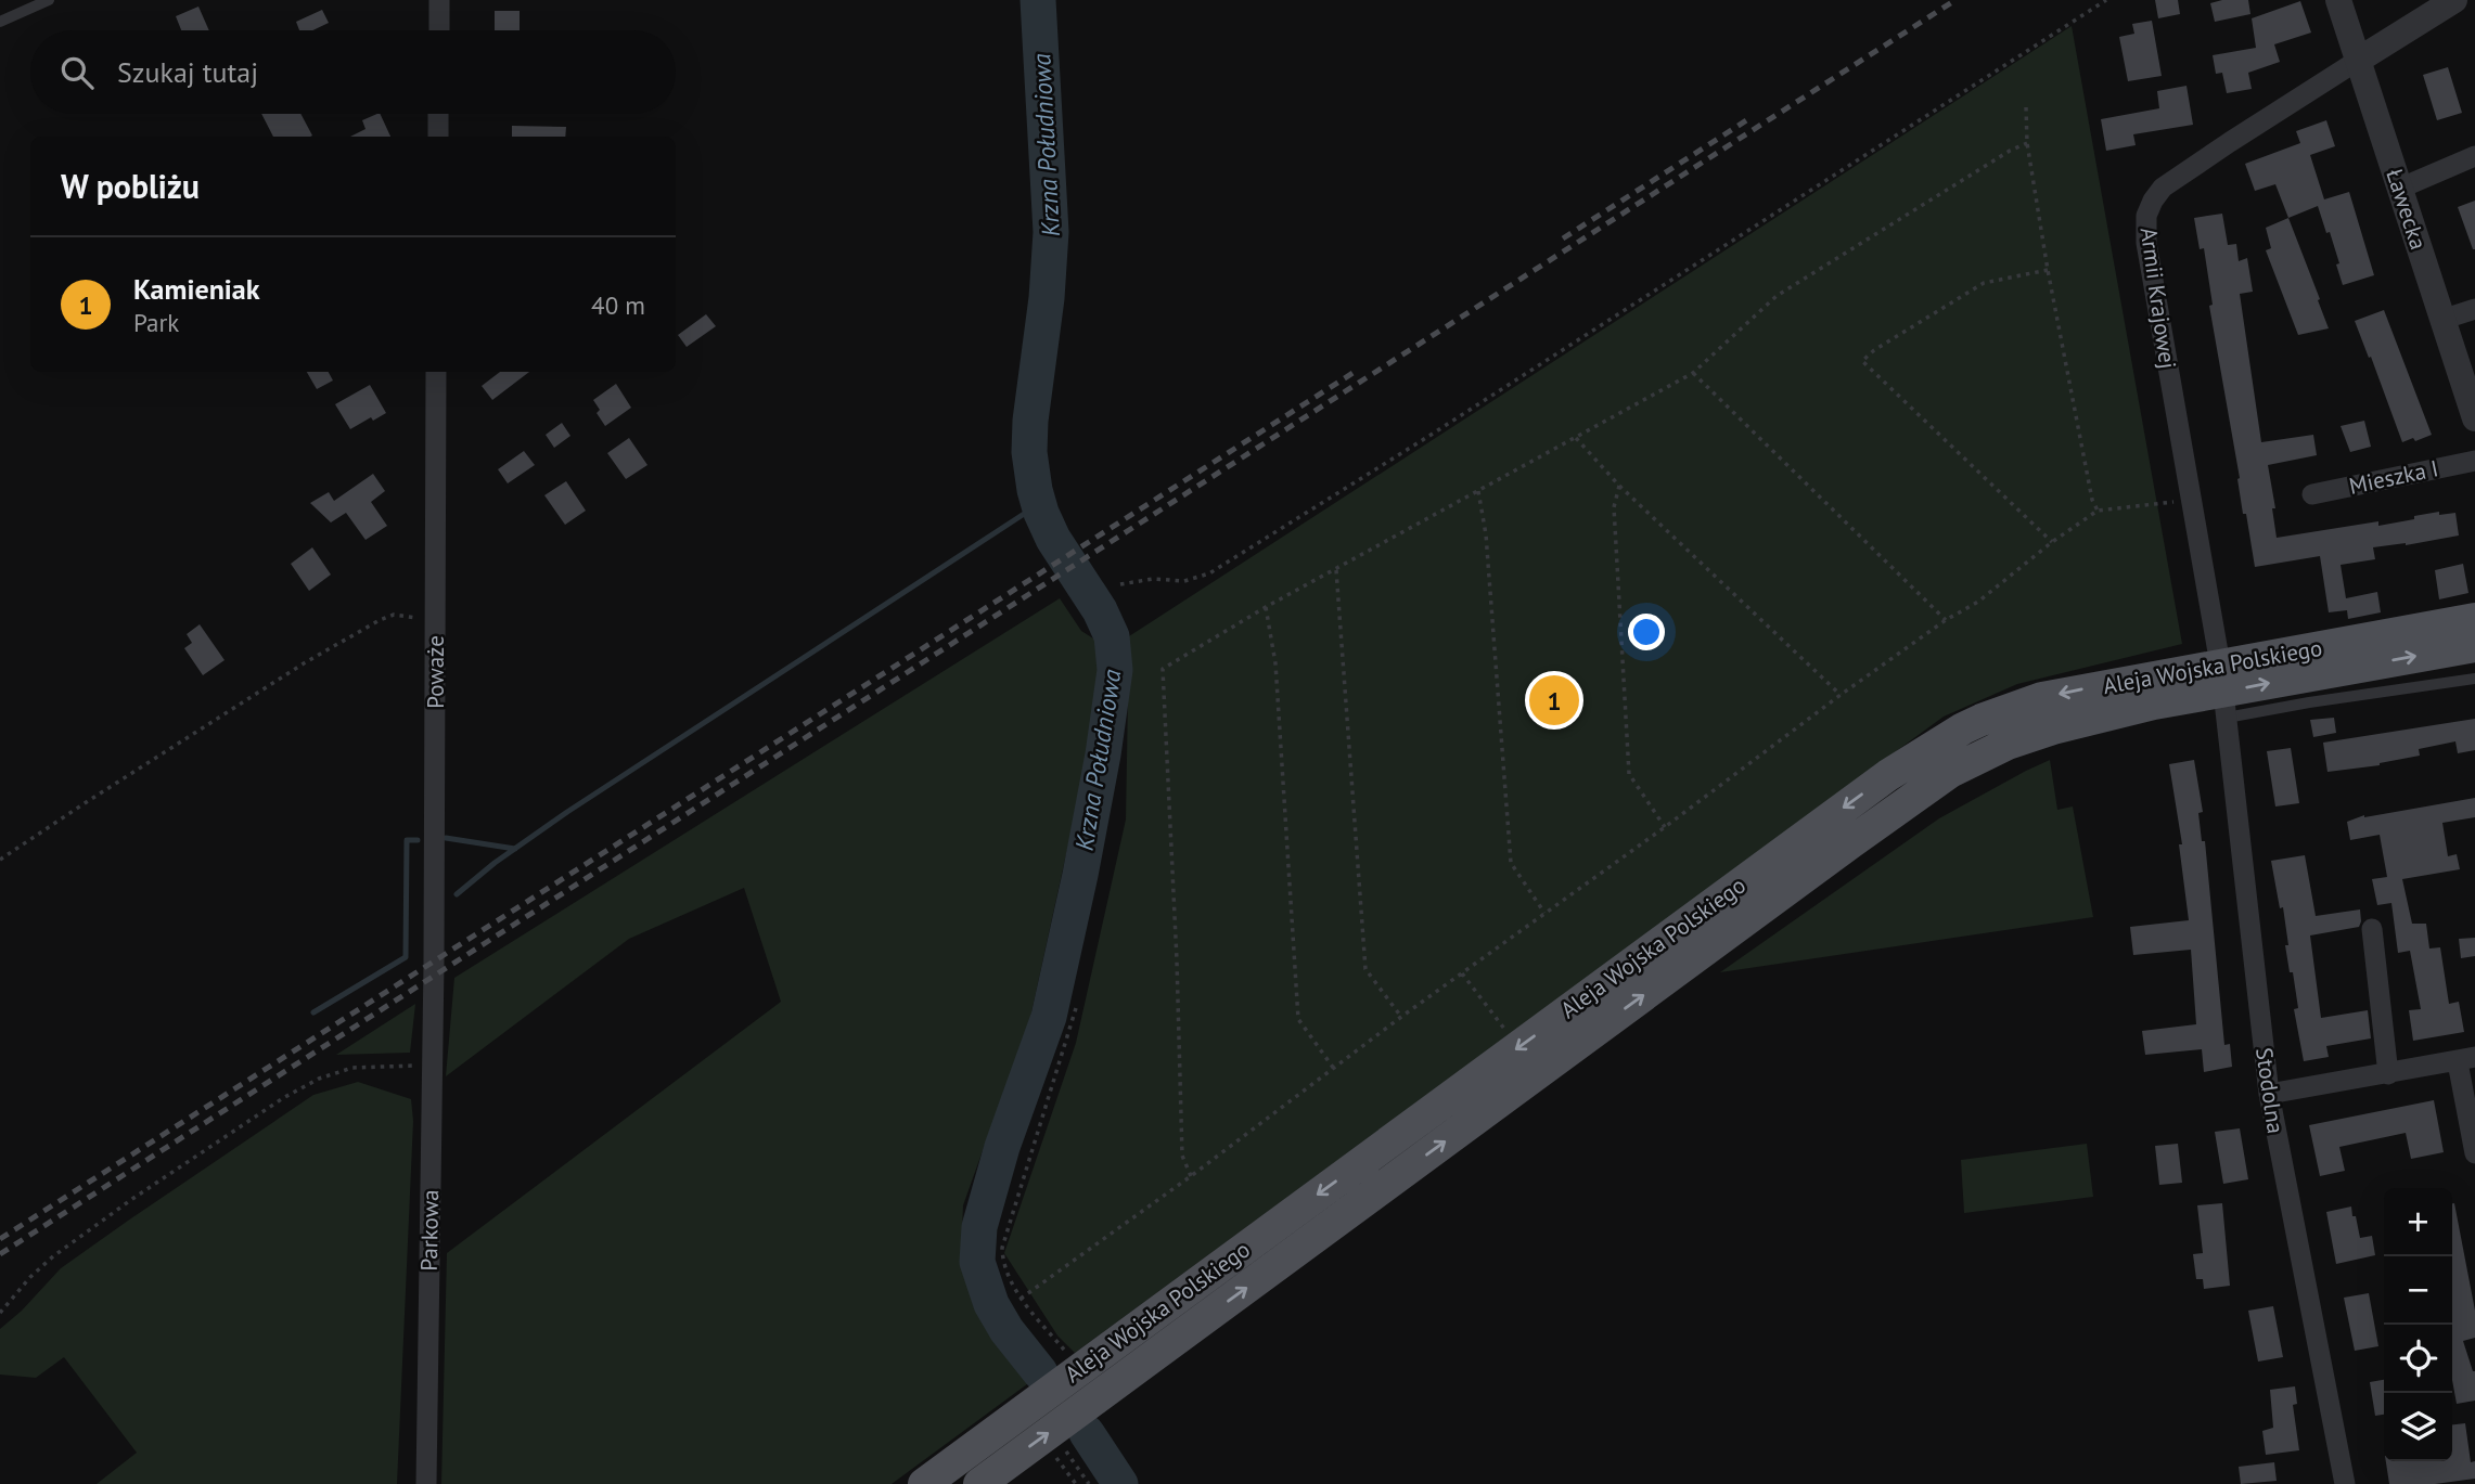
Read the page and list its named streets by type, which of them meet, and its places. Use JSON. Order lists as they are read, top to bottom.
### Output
{
  "streets": {
    "main road": ["Aleja Wojska Polskiego"],
    "street": [
      "Ławecka",
      "Armii Krajowej",
      "Mieszka I",
      "Poważe",
      "Stodolna",
      "Parkowa"
    ]
  },
  "crossings": [
    ["Ławecka", "Armii Krajowej"],
    ["Armii Krajowej", "Aleja Wojska Polskiego"],
    ["Armii Krajowej", "Stodolna"],
    ["Aleja Wojska Polskiego", "Stodolna"],
    ["Poważe", "Parkowa"]
  ],
  "water": ["Krzna Południowa"],
  "page": {
    "search": "Szukaj tutaj",
    "heading": "W pobliżu",
    "list": [
      {
        "mark": "1",
        "name": "Kamieniak",
        "note": "Park",
        "value": "40 m"
      }
    ],
    "pins": "1",
    "map_buttons": ["+", "−"]
  }
}
